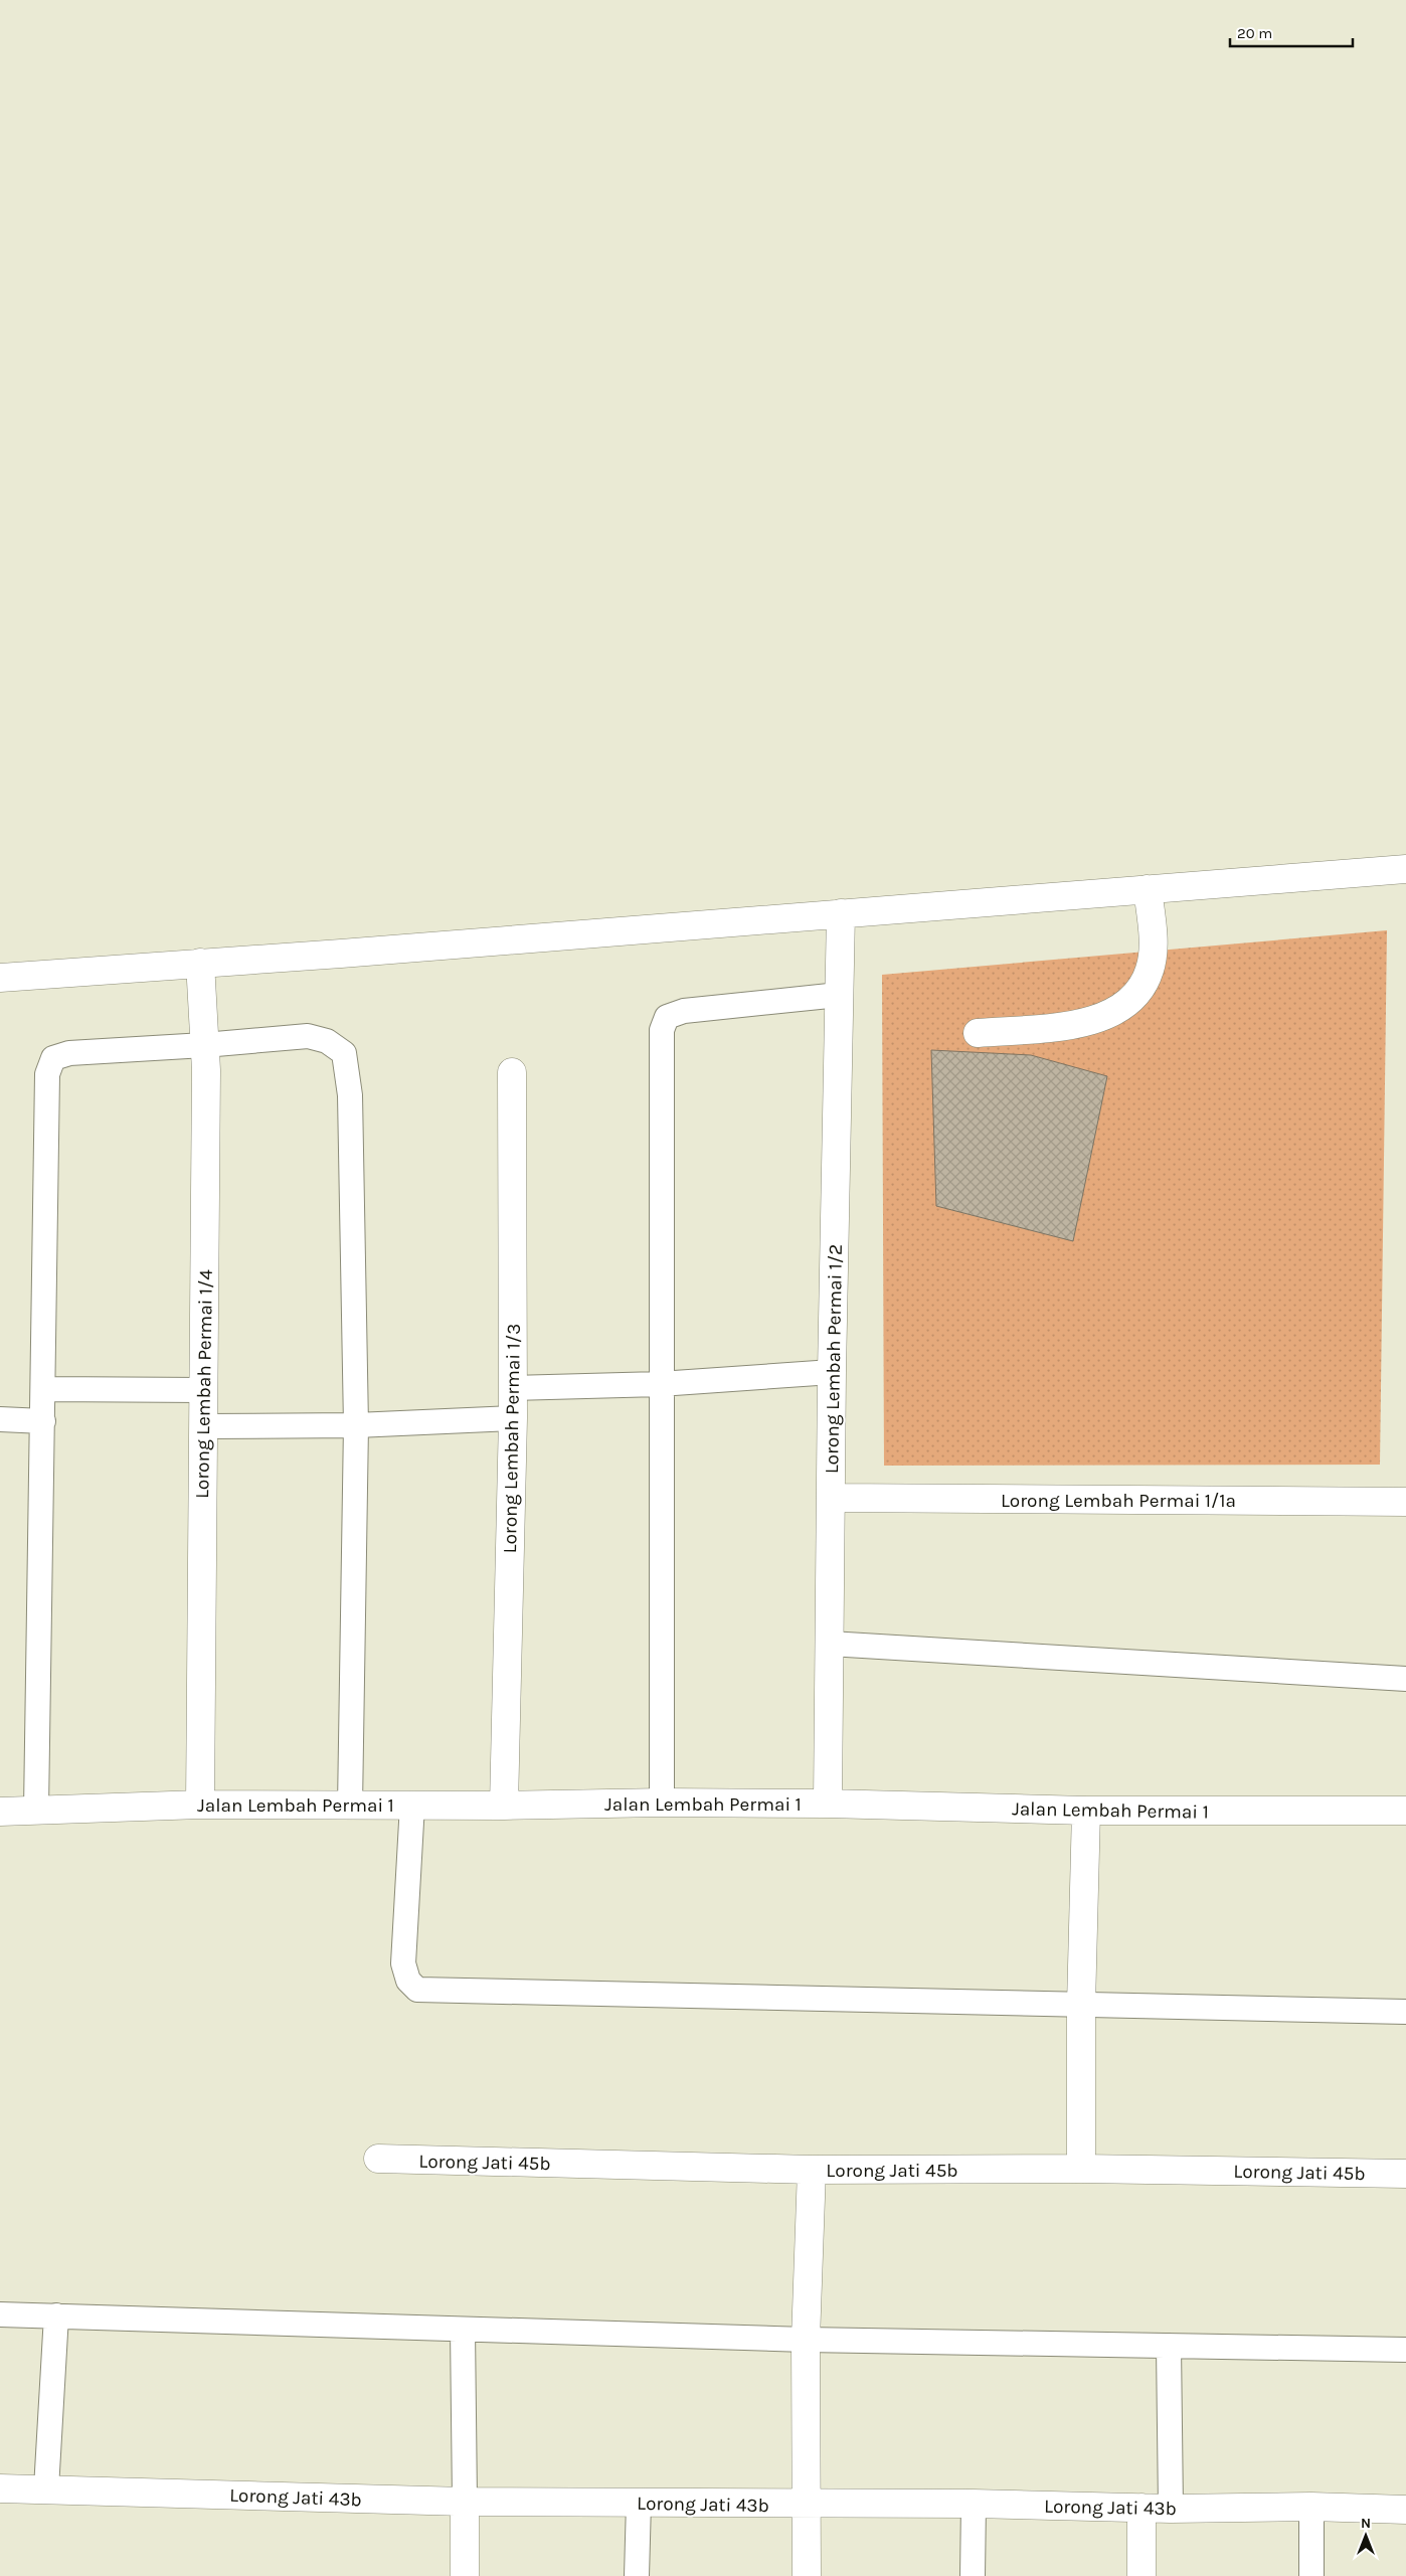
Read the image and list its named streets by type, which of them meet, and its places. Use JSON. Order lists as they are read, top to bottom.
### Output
{
  "streets": {
    "street": [
      "Lorong Lembah Permai 1/2",
      "Lorong Lembah Permai 1/4",
      "Lorong Lembah Permai 1/3",
      "Lorong Lembah Permai 1/1a",
      "Jalan Lembah Permai 1",
      "Lorong Jati 45b",
      "Lorong Jati 43b"
    ]
  },
  "crossings": [
    ["Lorong Lembah Permai 1/2", "Lorong Lembah Permai 1/1a"],
    ["Lorong Lembah Permai 1/2", "Jalan Lembah Permai 1"],
    ["Lorong Lembah Permai 1/4", "Jalan Lembah Permai 1"],
    ["Lorong Lembah Permai 1/3", "Jalan Lembah Permai 1"]
  ],
  "scale_bar": "20 m",
  "north": "top"
}
